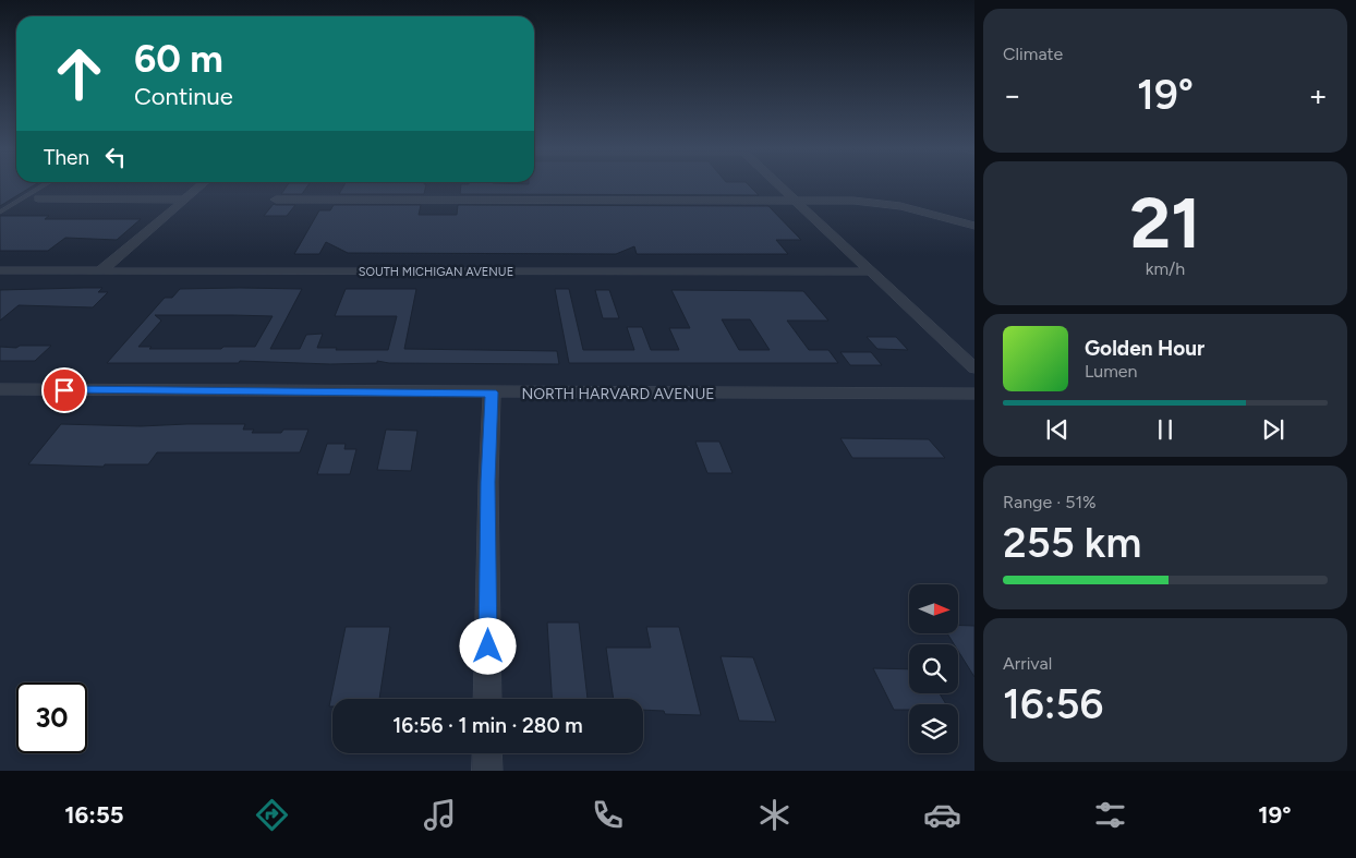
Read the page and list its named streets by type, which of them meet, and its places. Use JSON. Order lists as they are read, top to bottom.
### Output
{
  "streets": {
    "street": ["SOUTH MICHIGAN AVENUE", "NORTH HARVARD AVENUE"]
  },
  "north": "right",
  "page": {
    "tile": [
      "Climate",
      ["21", "km/h"],
      ["Range · 51%", "255 km"],
      ["Arrival", "16:56"]
    ],
    "turn": ["60 m", "Continue"],
    "heat": ["−", "19°", "+"],
    "then": "Then",
    "song": ["Golden Hour", "Lumen"],
    "limit": "30",
    "trip": "16:56 · 1 min · 280 m",
    "tabs": ["16:55", "19°"]
  }
}
